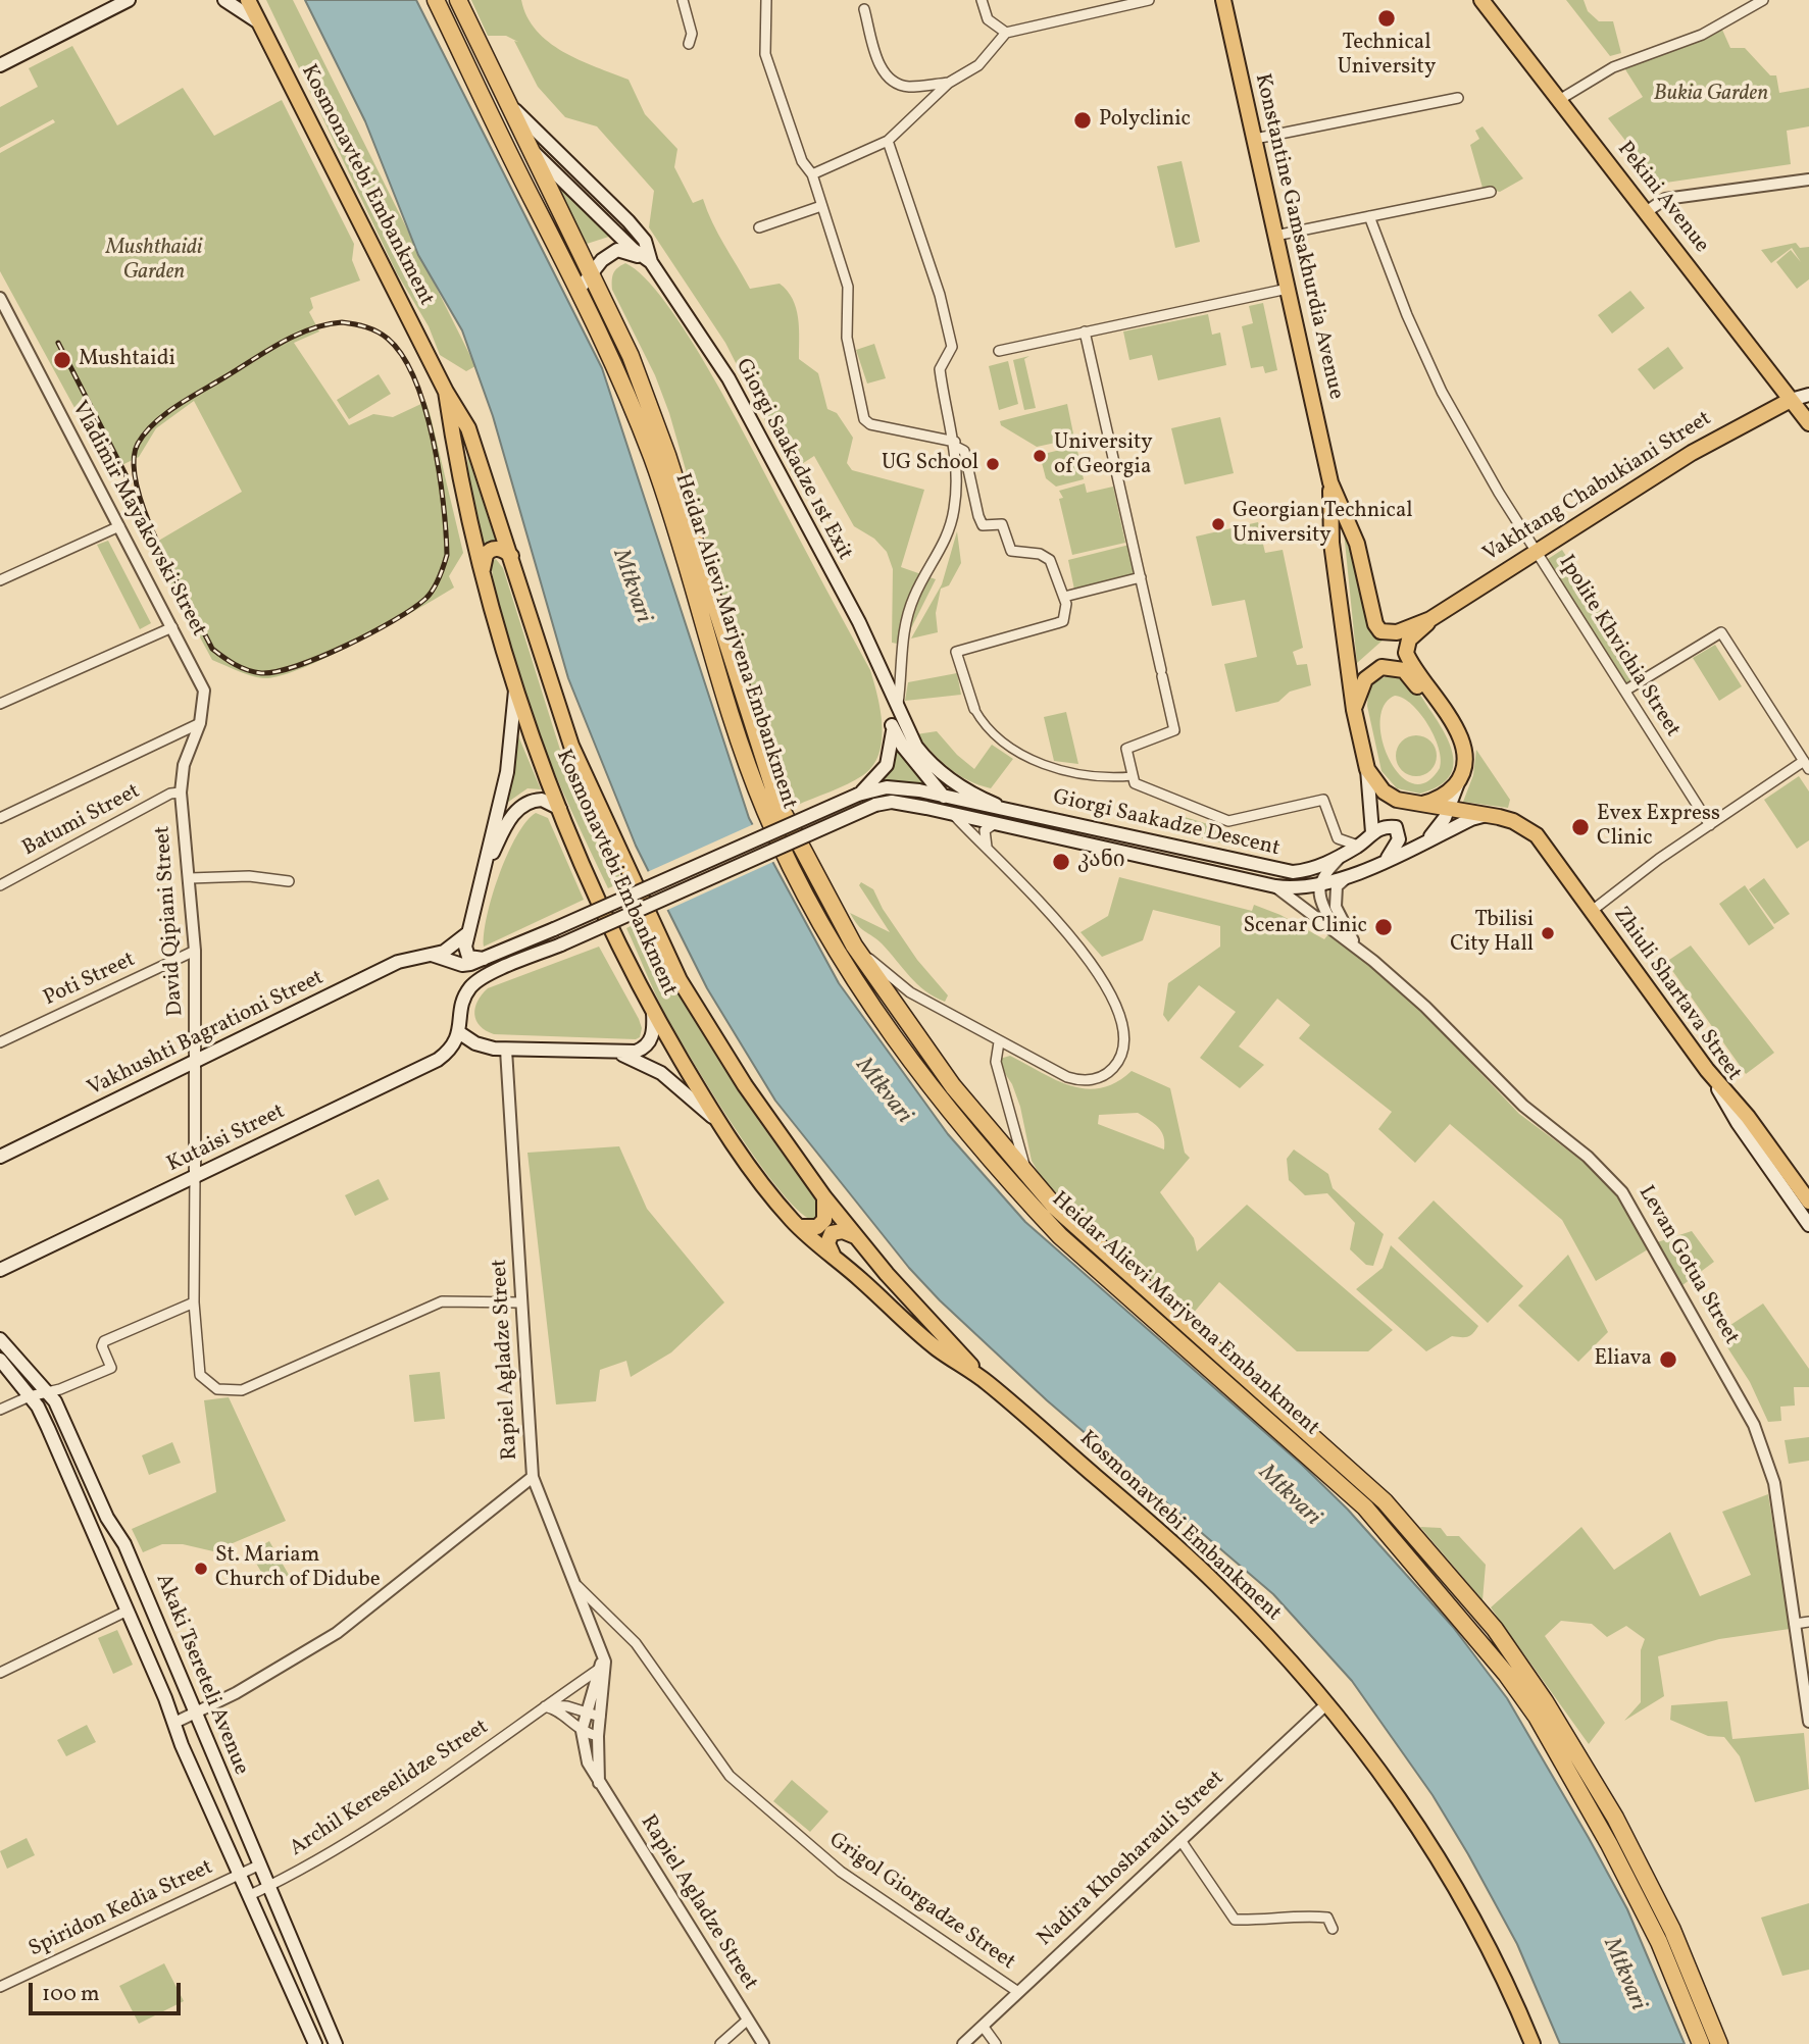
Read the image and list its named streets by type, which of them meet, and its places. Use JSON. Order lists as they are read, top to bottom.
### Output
{
  "streets": {
    "highway": ["Heidar Alievi Marjvena Embankment"],
    "main road": [
      "Kosmonavtebi Embankment",
      "Pekini Avenue",
      "Konstantine Gamsakhurdia Avenue",
      "Giorgi Saakadze 1st Exit",
      "Vakhtang Chabukiani Street",
      "Giorgi Saakadze Descent",
      "Zhiuli Shartava Street",
      "Vakhushti Bagrationi Street",
      "Kutaisi Street",
      "Akaki Tsereteli Avenue"
    ],
    "street": [
      "Vladimir Mayakovski Street",
      "Ipolite Khvichia Street",
      "Batumi Street",
      "David Qipiani Street",
      "Poti Street",
      "Levan Gotua Street",
      "Rapiel Agladze Street",
      "Archil Kereselidze Street",
      "Nadira Khosharauli Street",
      "Grigol Giorgadze Street",
      "Spiridon Kedia Street"
    ]
  },
  "crossings": [
    ["Kosmonavtebi Embankment", "Nadira Khosharauli Street"],
    ["Pekini Avenue", "Vakhtang Chabukiani Street"],
    ["Giorgi Saakadze 1st Exit", "Heidar Alievi Marjvena Embankment"],
    ["Giorgi Saakadze 1st Exit", "Giorgi Saakadze Descent"],
    ["Giorgi Saakadze 1st Exit", "Vakhushti Bagrationi Street"],
    ["Vakhtang Chabukiani Street", "Ipolite Khvichia Street"],
    ["Vladimir Mayakovski Street", "David Qipiani Street"],
    ["Batumi Street", "David Qipiani Street"],
    ["Giorgi Saakadze Descent", "Zhiuli Shartava Street"],
    ["Giorgi Saakadze Descent", "Vakhushti Bagrationi Street"],
    ["Giorgi Saakadze Descent", "Kutaisi Street"],
    ["Giorgi Saakadze Descent", "Levan Gotua Street"],
    ["David Qipiani Street", "Poti Street"],
    ["David Qipiani Street", "Vakhushti Bagrationi Street"],
    ["David Qipiani Street", "Kutaisi Street"],
    ["David Qipiani Street", "Rapiel Agladze Street"],
    ["Rapiel Agladze Street", "Archil Kereselidze Street"],
    ["Rapiel Agladze Street", "Grigol Giorgadze Street"],
    ["Akaki Tsereteli Avenue", "Archil Kereselidze Street"],
    ["Akaki Tsereteli Avenue", "Spiridon Kedia Street"],
    ["Nadira Khosharauli Street", "Grigol Giorgadze Street"]
  ],
  "water": ["Mtkvari"],
  "parks": ["Bukia Garden", "Mushthaidi Garden"],
  "places": [
    "Technical University",
    "Polyclinic",
    "Mushtaidi",
    "University of Georgia",
    "UG School",
    "Georgian Technical University",
    "Evex Express Clinic",
    "კანი",
    "Scenar Clinic",
    "Tbilisi City Hall",
    "Eliava",
    "St. Mariam Church of Didube"
  ],
  "scale_bar": "100 m"
}
